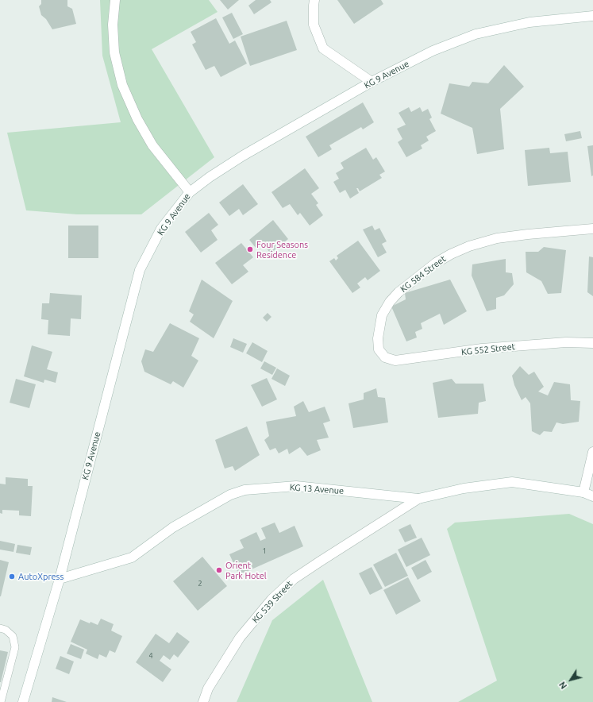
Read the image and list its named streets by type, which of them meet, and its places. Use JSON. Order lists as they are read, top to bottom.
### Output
{
  "streets": {
    "street": [
      "KG 9 Avenue",
      "KG 584 Street",
      "KG 552 Street",
      "KG 13 Avenue",
      "KG 539 Street"
    ]
  },
  "crossings": [
    ["KG 9 Avenue", "KG 13 Avenue"],
    ["KG 584 Street", "KG 552 Street"],
    ["KG 13 Avenue", "KG 539 Street"]
  ],
  "places": ["Four Seasons Residence", "Orient Park Hotel", "AutoXpress"],
  "house_numbers": ["1", "2", "4"],
  "north": "bottom left"
}
